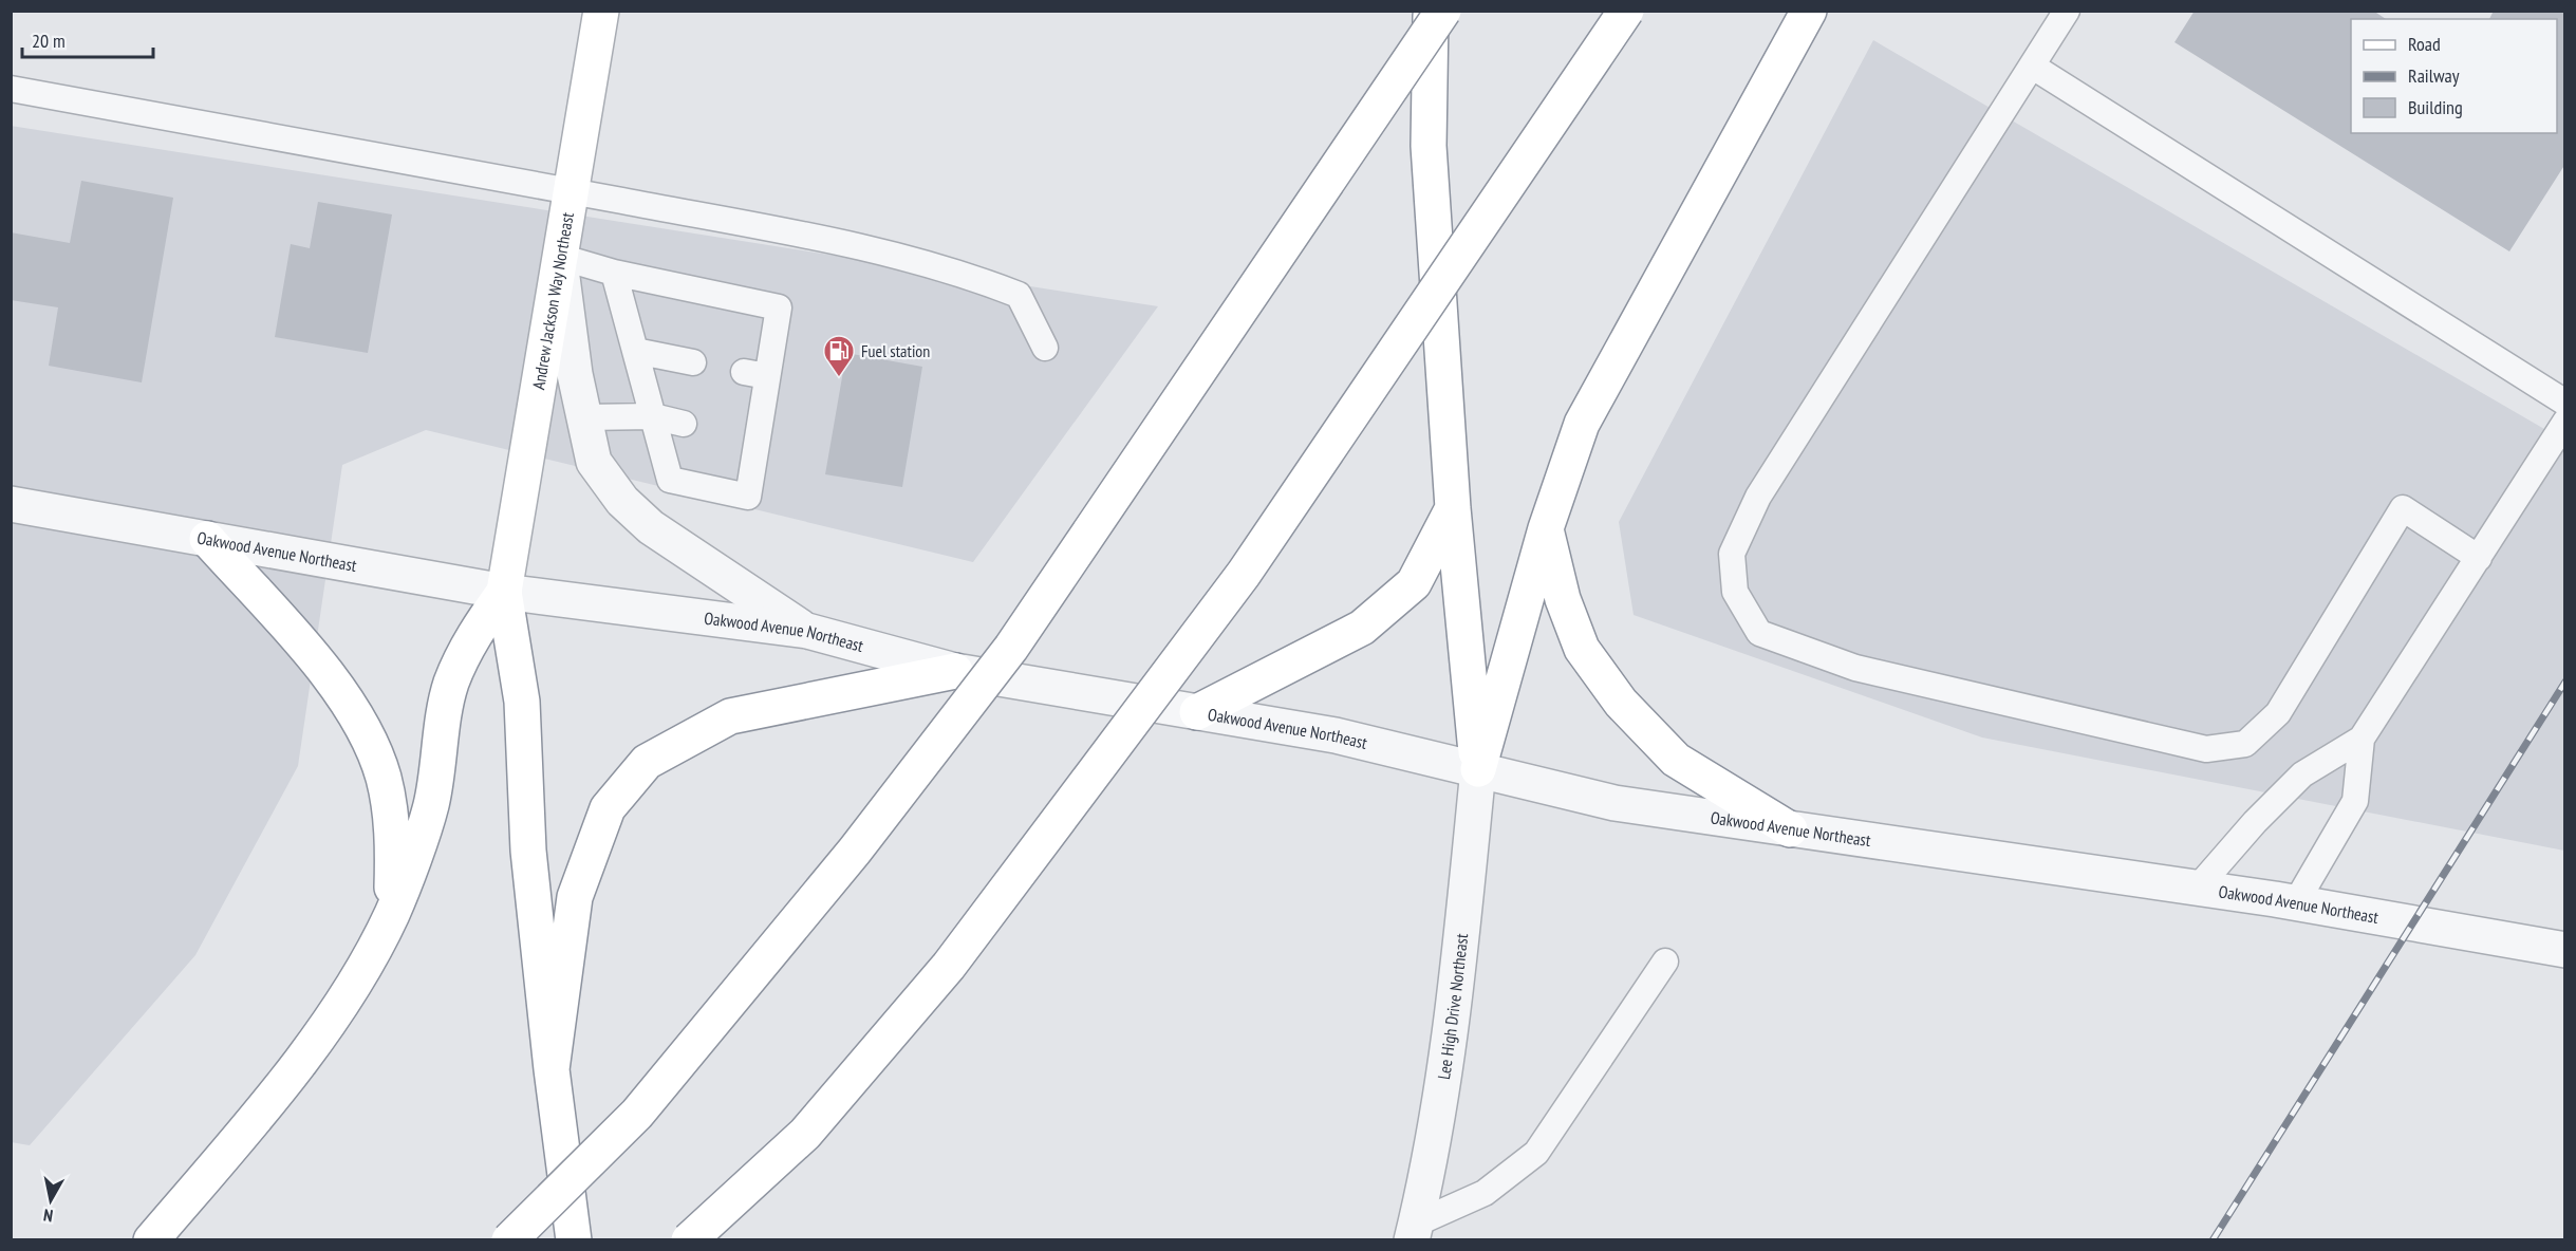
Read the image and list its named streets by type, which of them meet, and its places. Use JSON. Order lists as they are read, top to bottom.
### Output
{
  "streets": {
    "main road": ["Andrew Jackson Way Northeast"],
    "street": ["Oakwood Avenue Northeast", "Lee High Drive Northeast"]
  },
  "crossings": [
    ["Andrew Jackson Way Northeast", "Oakwood Avenue Northeast"],
    ["Oakwood Avenue Northeast", "Lee High Drive Northeast"]
  ],
  "places": {
    "fuel station": ["Fuel station"]
  },
  "legend": ["Road", "Railway", "Building"],
  "scale_bar": "20 m",
  "north": "bottom"
}
